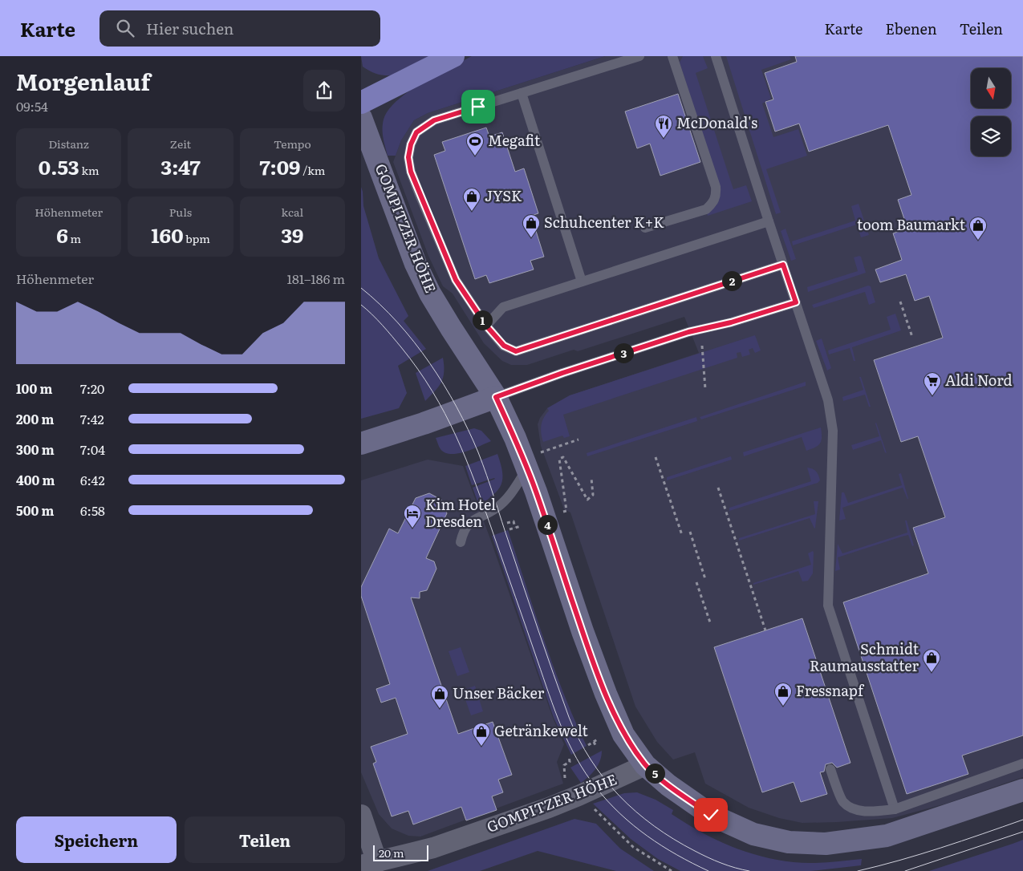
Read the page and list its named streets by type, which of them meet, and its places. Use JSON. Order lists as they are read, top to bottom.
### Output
{
  "streets": {
    "street": ["GOMPITZER HÖHE"]
  },
  "places": {
    "restaurant": ["McDonald's"],
    "sports": ["Megafit"],
    "shop": [
      "JYSK",
      "Schuhcenter K+K",
      "toom Baumarkt",
      "Schmidt Raumausstatter",
      "Fressnapf",
      "Unser Bäcker",
      "Getränkewelt"
    ],
    "supermarket": ["Aldi Nord"],
    "hotel": ["Kim Hotel Dresden"]
  },
  "scale_bar": "20 m",
  "north": "bottom",
  "page": {
    "header": "Karte",
    "search": "Hier suchen",
    "nav": ["Karte", "Ebenen", "Teilen"],
    "heading": ["Morgenlauf", "09:54"],
    "stats": [
      ["Distanz", "0.53 km"],
      ["Zeit", "3:47"],
      ["Tempo", "7:09 /km"],
      ["Höhenmeter", "6 m"],
      ["Puls", "160 bpm"],
      ["kcal", "39"]
    ],
    "chart": ["Höhenmeter", "181–186 m"],
    "pins": [
      "2",
      "1",
      "3",
      "4",
      "5"
    ],
    "list": [
      {
        "name": "100 m",
        "note": "7:20"
      },
      {
        "name": "200 m",
        "note": "7:42"
      },
      {
        "name": "300 m",
        "note": "7:04"
      },
      {
        "name": "400 m",
        "note": "6:42"
      },
      {
        "name": "500 m",
        "note": "6:58"
      }
    ],
    "buttons": ["Speichern", "Teilen"],
    "scale": "20 m"
  }
}
